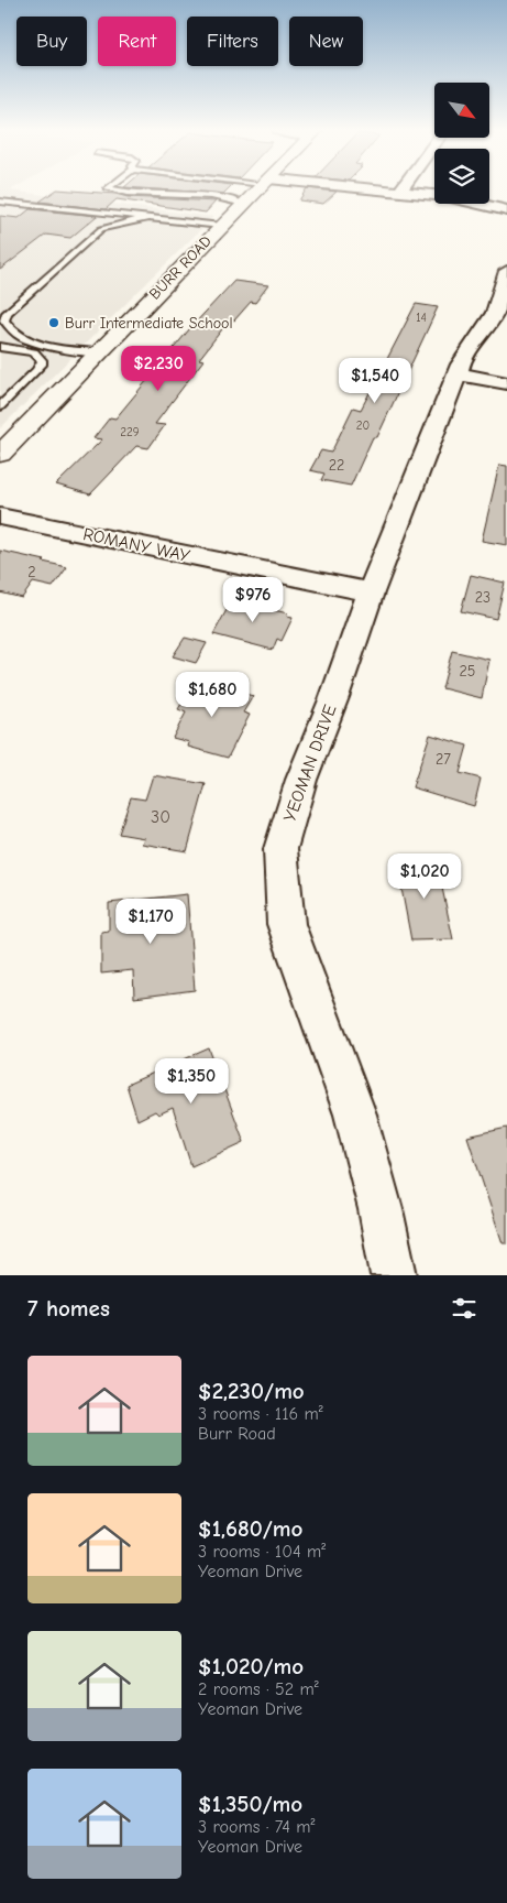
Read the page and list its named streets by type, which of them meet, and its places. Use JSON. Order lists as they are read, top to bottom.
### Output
{
  "streets": {
    "street": ["BURR ROAD", "ROMANY WAY", "YEOMAN DRIVE"]
  },
  "crossings": [
    ["ROMANY WAY", "YEOMAN DRIVE"]
  ],
  "places": ["Burr Intermediate School"],
  "house_numbers": [
    "14",
    "20",
    "229",
    "22",
    "2",
    "23",
    "25",
    "27",
    "30"
  ],
  "north": "bottom right",
  "page": {
    "chip": [
      "Buy",
      "Rent",
      "Filters",
      "New"
    ],
    "price": [
      "$2,230",
      "$1,540",
      "$976",
      "$1,680",
      "$1,020",
      "$1,170",
      "$1,350"
    ],
    "heading": "7 homes",
    "list": [
      {
        "name": "$2,230/mo",
        "note": "3 rooms · 116 m² · Burr Road"
      },
      {
        "name": "$1,680/mo",
        "note": "3 rooms · 104 m² · Yeoman Drive"
      },
      {
        "name": "$1,020/mo",
        "note": "2 rooms · 52 m² · Yeoman Drive"
      },
      {
        "name": "$1,350/mo",
        "note": "3 rooms · 74 m² · Yeoman Drive"
      }
    ]
  }
}
